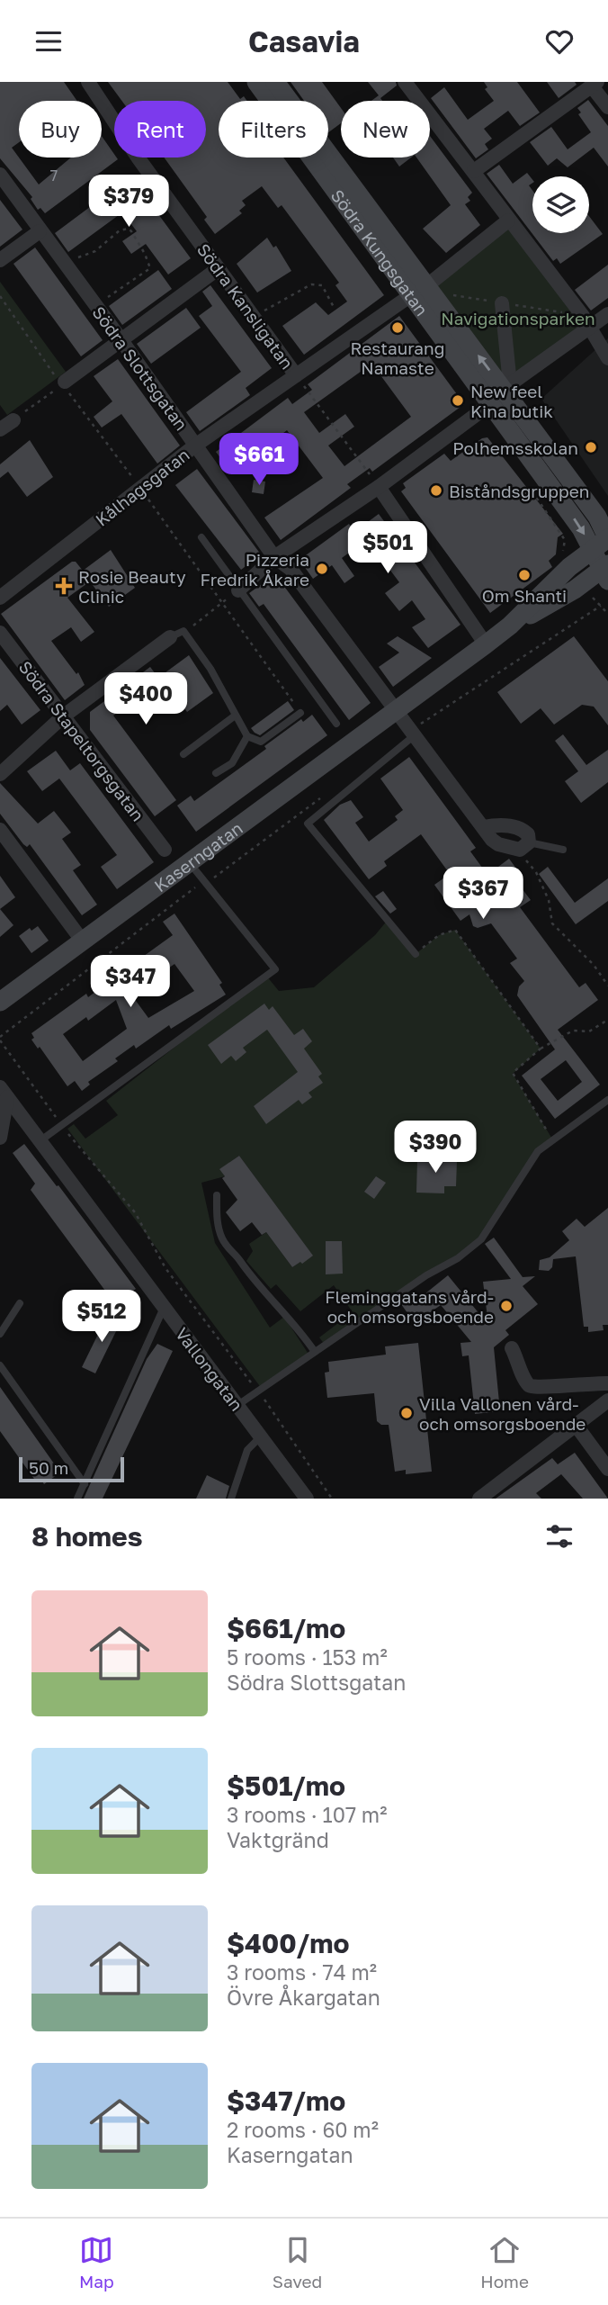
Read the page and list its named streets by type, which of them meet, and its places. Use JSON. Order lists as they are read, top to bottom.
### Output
{
  "streets": {
    "street": [
      "Södra Kungsgatan",
      "Södra Kansligatan",
      "Södra Slottsgatan",
      "Kålhagsgatan",
      "Södra Stapeltorgsgatan",
      "Kaserngatan",
      "Vallongatan"
    ]
  },
  "crossings": [
    ["Södra Kungsgatan", "Kålhagsgatan"],
    ["Södra Kungsgatan", "Kaserngatan"],
    ["Södra Kansligatan", "Kålhagsgatan"],
    ["Södra Slottsgatan", "Kålhagsgatan"],
    ["Södra Slottsgatan", "Kaserngatan"]
  ],
  "parks": ["Navigationsparken"],
  "places": {
    "other": [
      "Restaurang Namaste",
      "New feel Kina butik",
      "Polhemsskolan",
      "Biståndsgruppen",
      "Pizzeria Fredrik Åkare",
      "Om Shanti",
      "Fleminggatans vård- och omsorgsboende",
      "Villa Vallonen vård- och omsorgsboende"
    ],
    "health": ["Rosie Beauty Clinic"]
  },
  "house_numbers": ["7"],
  "scale_bar": "50 m",
  "page": {
    "header": "Casavia",
    "chip": [
      "Buy",
      "Rent",
      "Filters",
      "New"
    ],
    "price": [
      "$379",
      "$661",
      "$501",
      "$400",
      "$367",
      "$347",
      "$390",
      "$512"
    ],
    "scale": "50 m",
    "heading": "8 homes",
    "list": [
      {
        "name": "$661/mo",
        "note": "5 rooms · 153 m² · Södra Slottsgatan"
      },
      {
        "name": "$501/mo",
        "note": "3 rooms · 107 m² · Vaktgränd"
      },
      {
        "name": "$400/mo",
        "note": "3 rooms · 74 m² · Övre Åkargatan"
      },
      {
        "name": "$347/mo",
        "note": "2 rooms · 60 m² · Kaserngatan"
      }
    ],
    "tabs": ["Map", "Saved", "Home"]
  }
}
